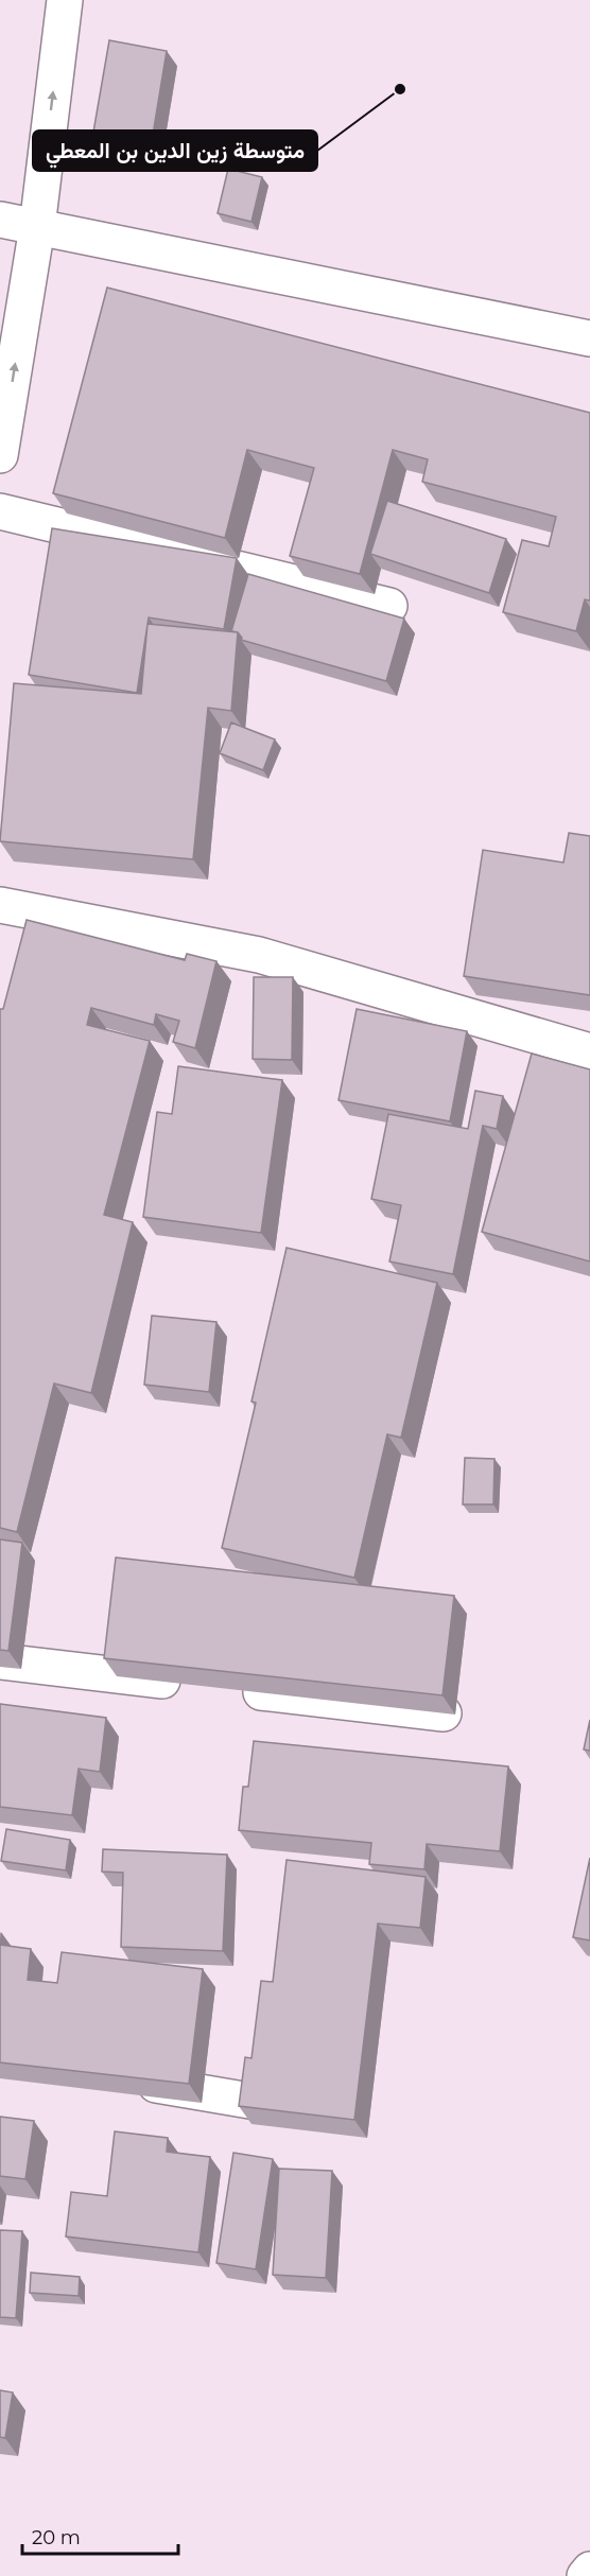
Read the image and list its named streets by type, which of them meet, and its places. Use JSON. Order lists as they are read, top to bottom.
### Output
{
  "places": ["متوسطة زين الدين بن المعطي"],
  "scale_bar": "20 m"
}
